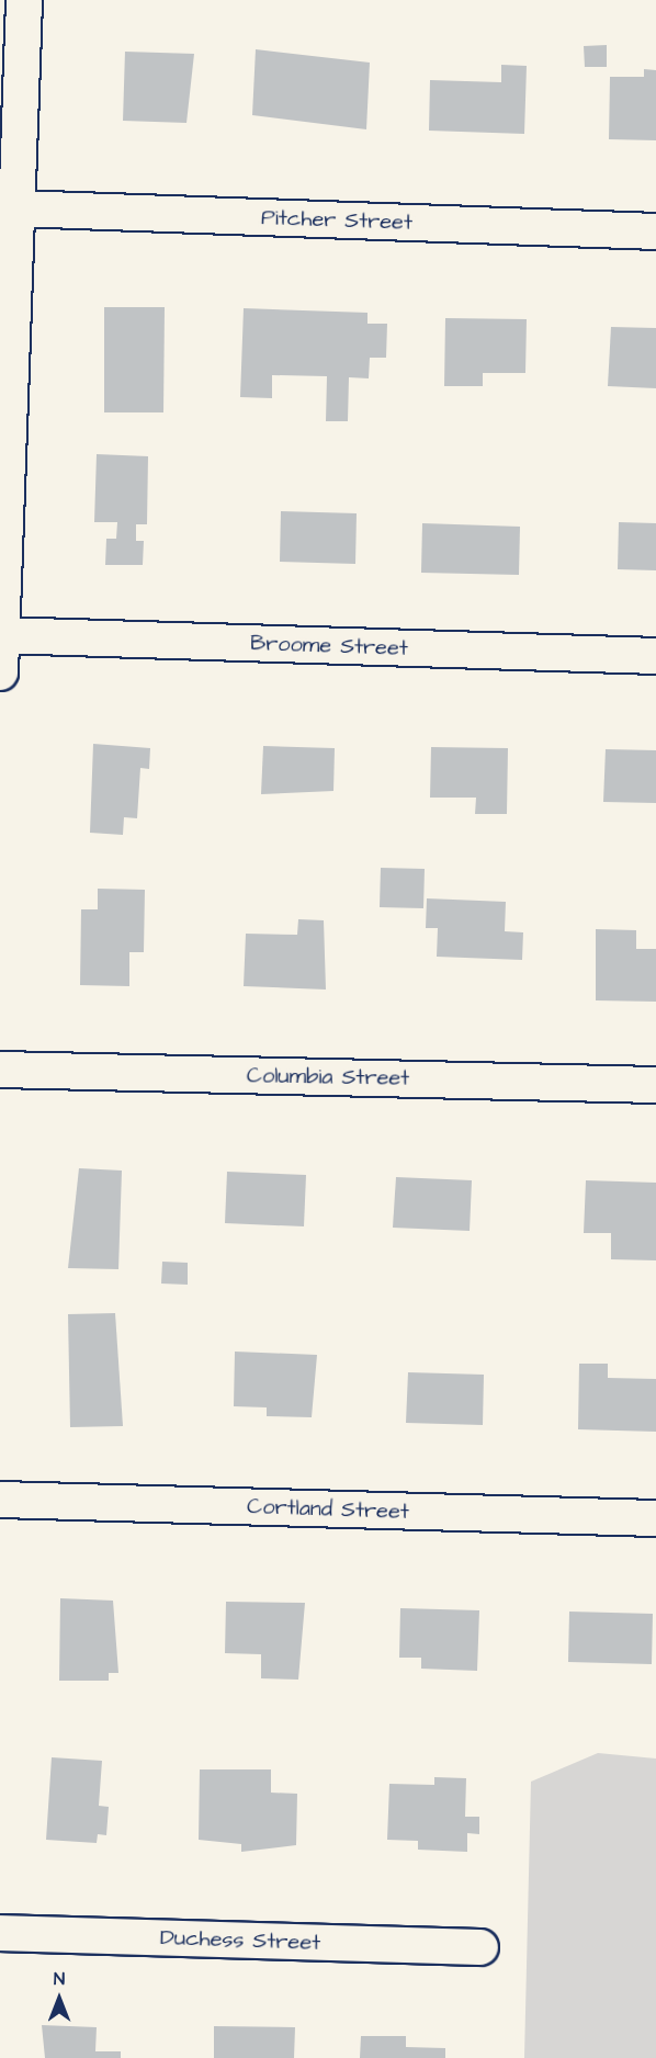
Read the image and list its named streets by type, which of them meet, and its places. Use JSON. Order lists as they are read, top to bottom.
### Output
{
  "streets": {
    "street": [
      "Pitcher Street",
      "Broome Street",
      "Columbia Street",
      "Cortland Street",
      "Duchess Street"
    ]
  },
  "north": "top"
}
